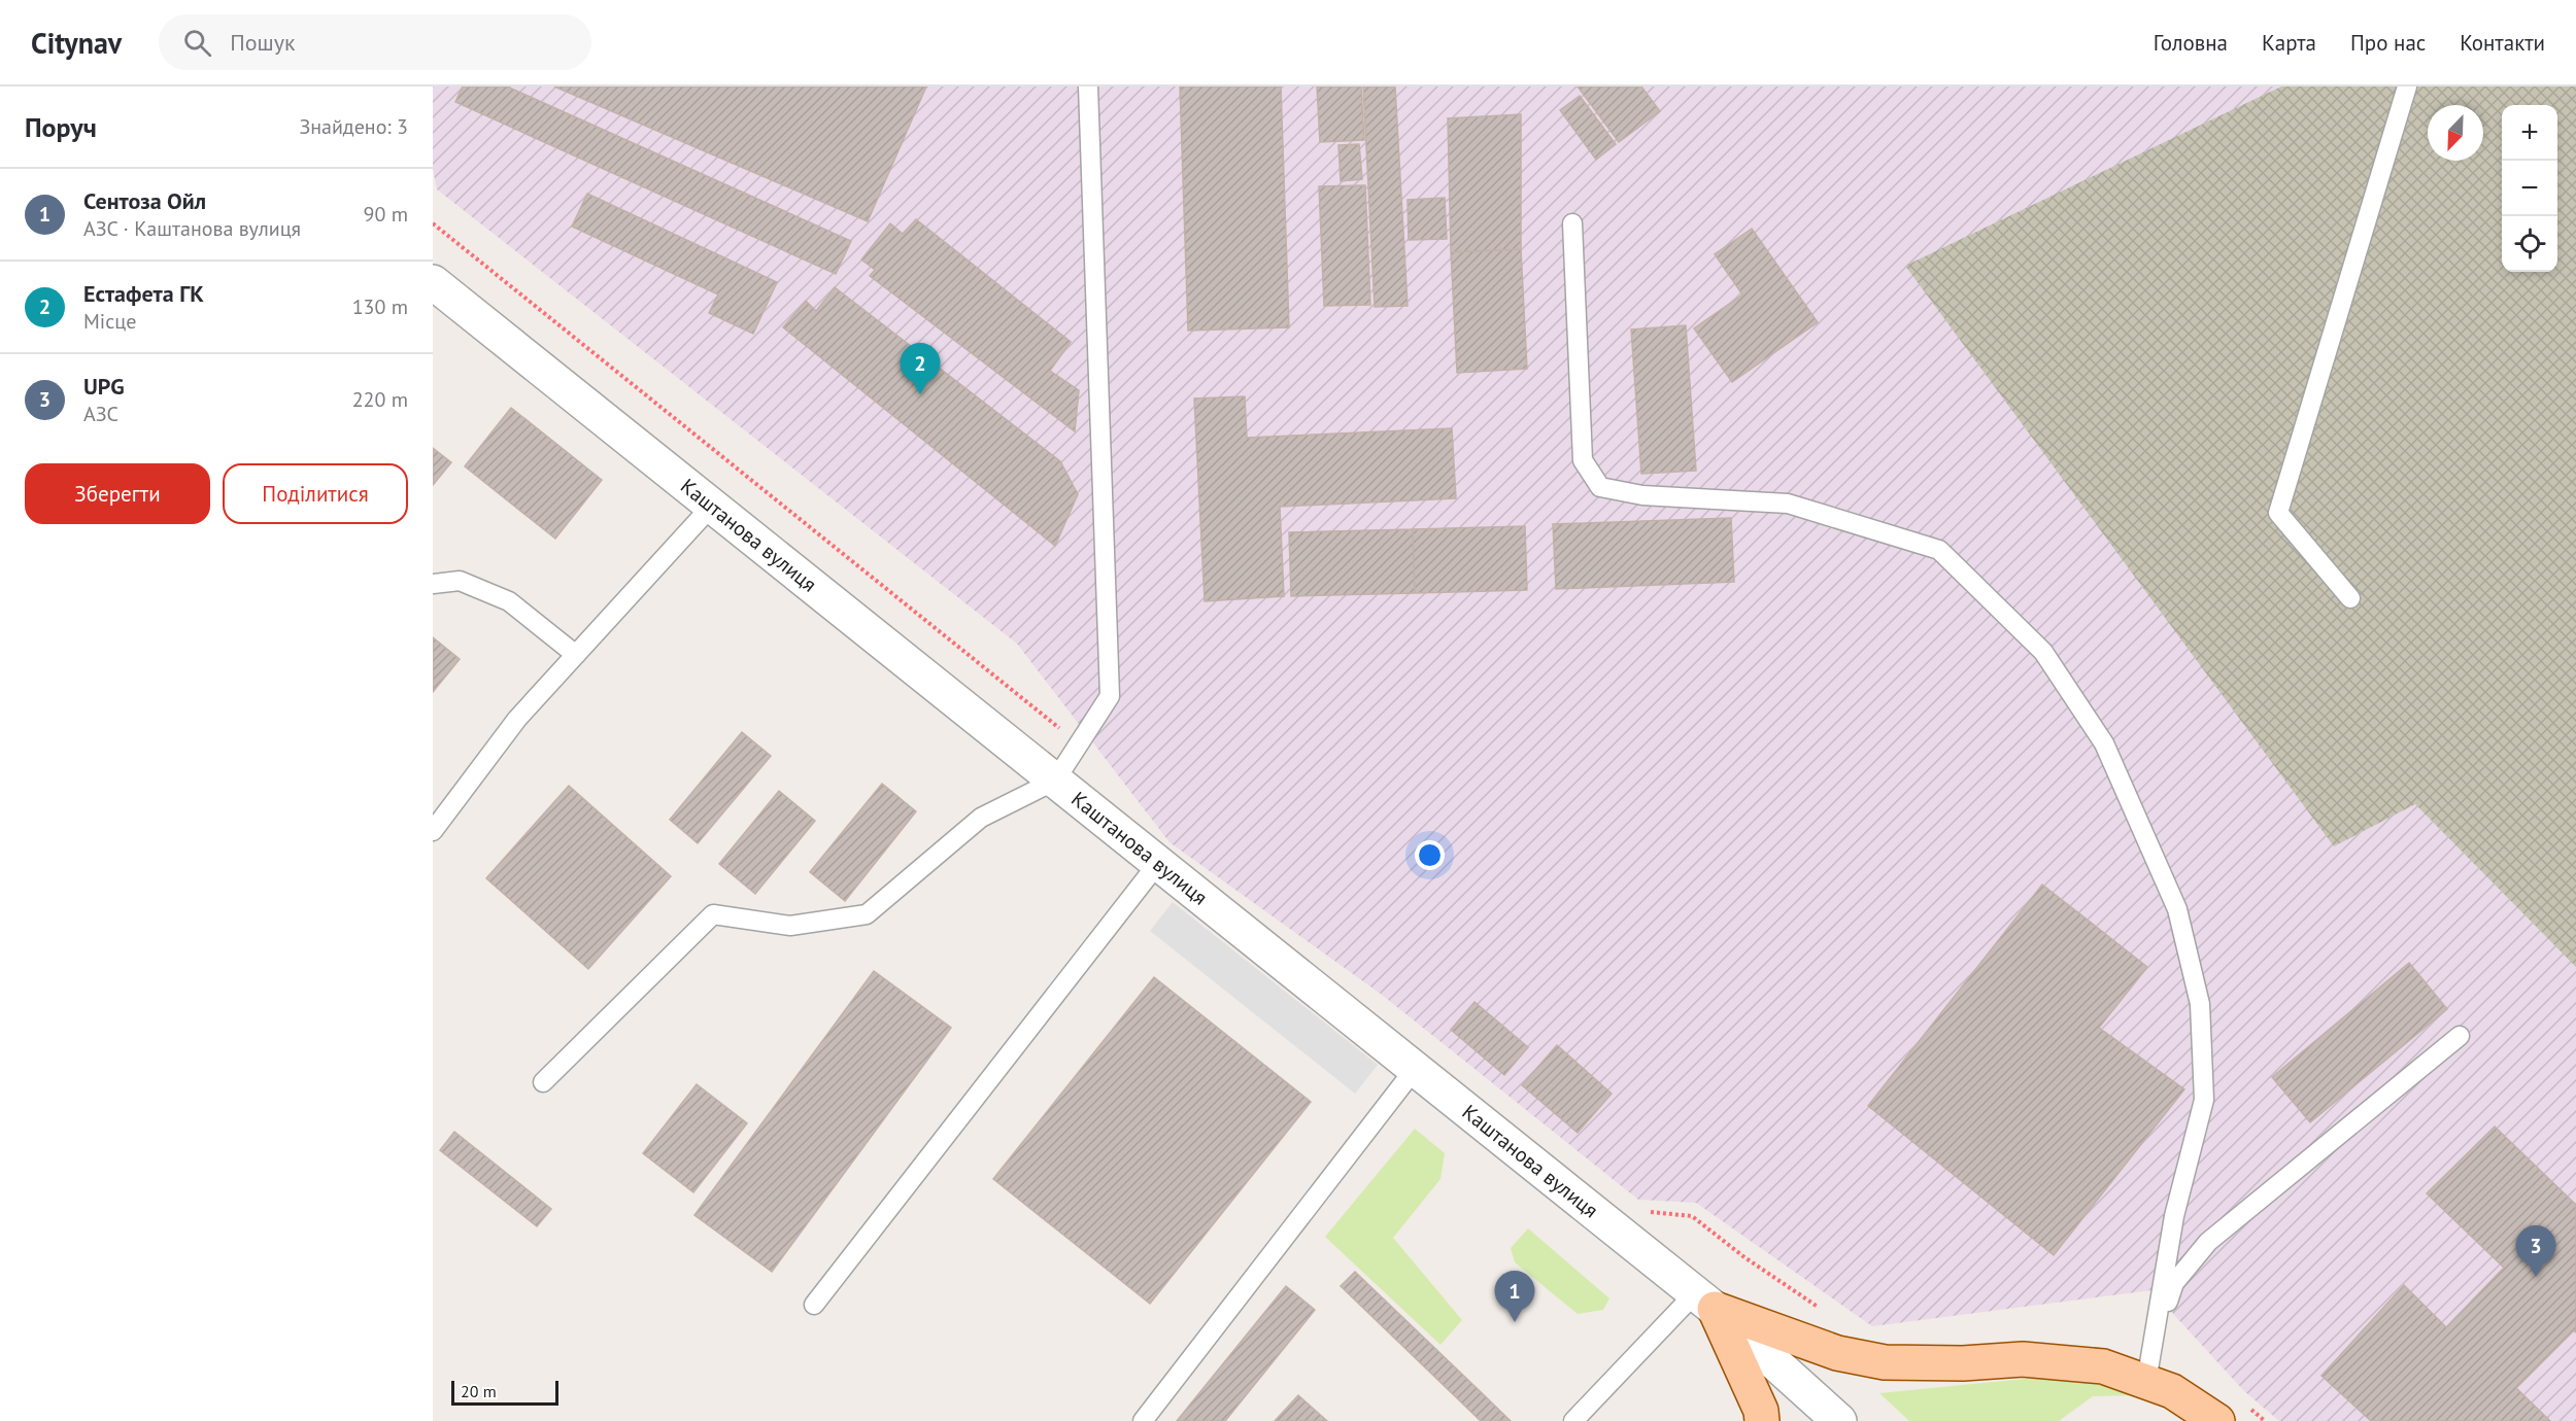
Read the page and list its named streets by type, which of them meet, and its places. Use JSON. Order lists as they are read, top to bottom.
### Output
{
  "streets": {
    "street": ["Каштанова вулиця"]
  },
  "scale_bar": "20 m",
  "north": "bottom left",
  "page": {
    "header": "Citynav",
    "search": "Пошук",
    "nav": [
      "Головна",
      "Карта",
      "Про нас",
      "Контакти"
    ],
    "heading": ["Поруч", "Знайдено: 3"],
    "map_buttons": ["+", "−"],
    "list": [
      {
        "mark": "1",
        "name": "Сентоза Ойл",
        "note": "АЗС · Каштанова вулиця",
        "value": "90 m"
      },
      {
        "mark": "2",
        "name": "Естафета ГК",
        "note": "Місце",
        "value": "130 m"
      },
      {
        "mark": "3",
        "name": "UPG",
        "note": "АЗС",
        "value": "220 m"
      }
    ],
    "pins": ["2", "3", "1"],
    "buttons": ["Зберегти", "Поділитися"],
    "scale": "20 m"
  }
}
